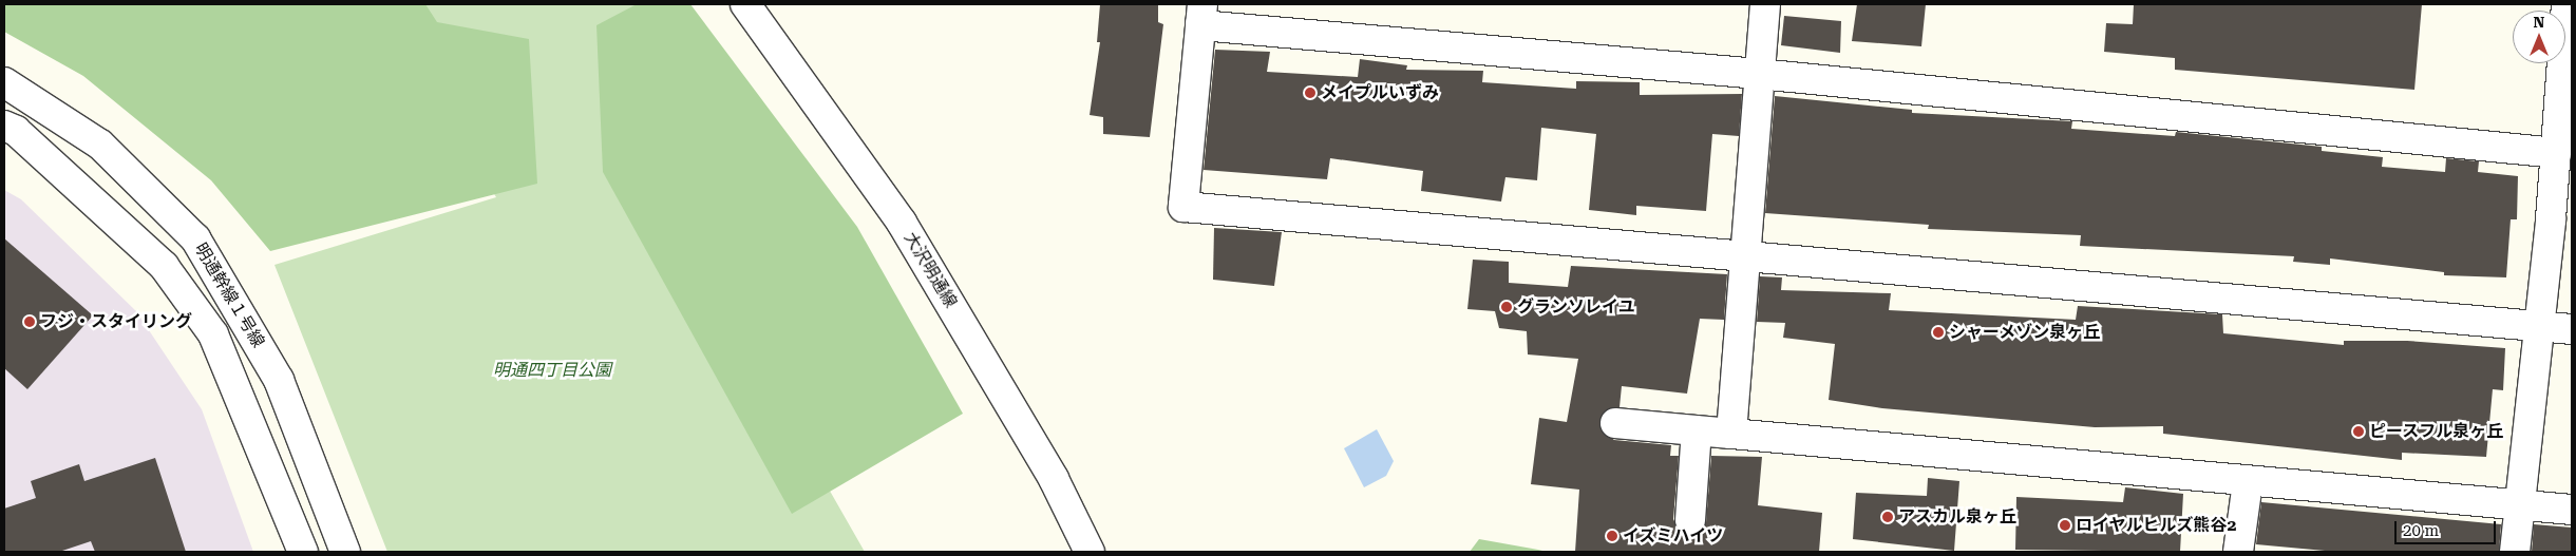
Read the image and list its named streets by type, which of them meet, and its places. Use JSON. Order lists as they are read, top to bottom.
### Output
{
  "streets": {
    "street": ["大沢明通線", "明通幹線１号線"]
  },
  "parks": ["明通四丁目公園"],
  "places": [
    "メイプルいずみ",
    "グランソレイユ",
    "フジ・スタイリング",
    "シャーメゾン泉ヶ丘",
    "ピースフル泉ヶ丘",
    "アスカル泉ヶ丘",
    "ロイヤルヒルズ熊谷2",
    "イズミハイツ"
  ],
  "scale_bar": "20 m",
  "north": "top"
}
